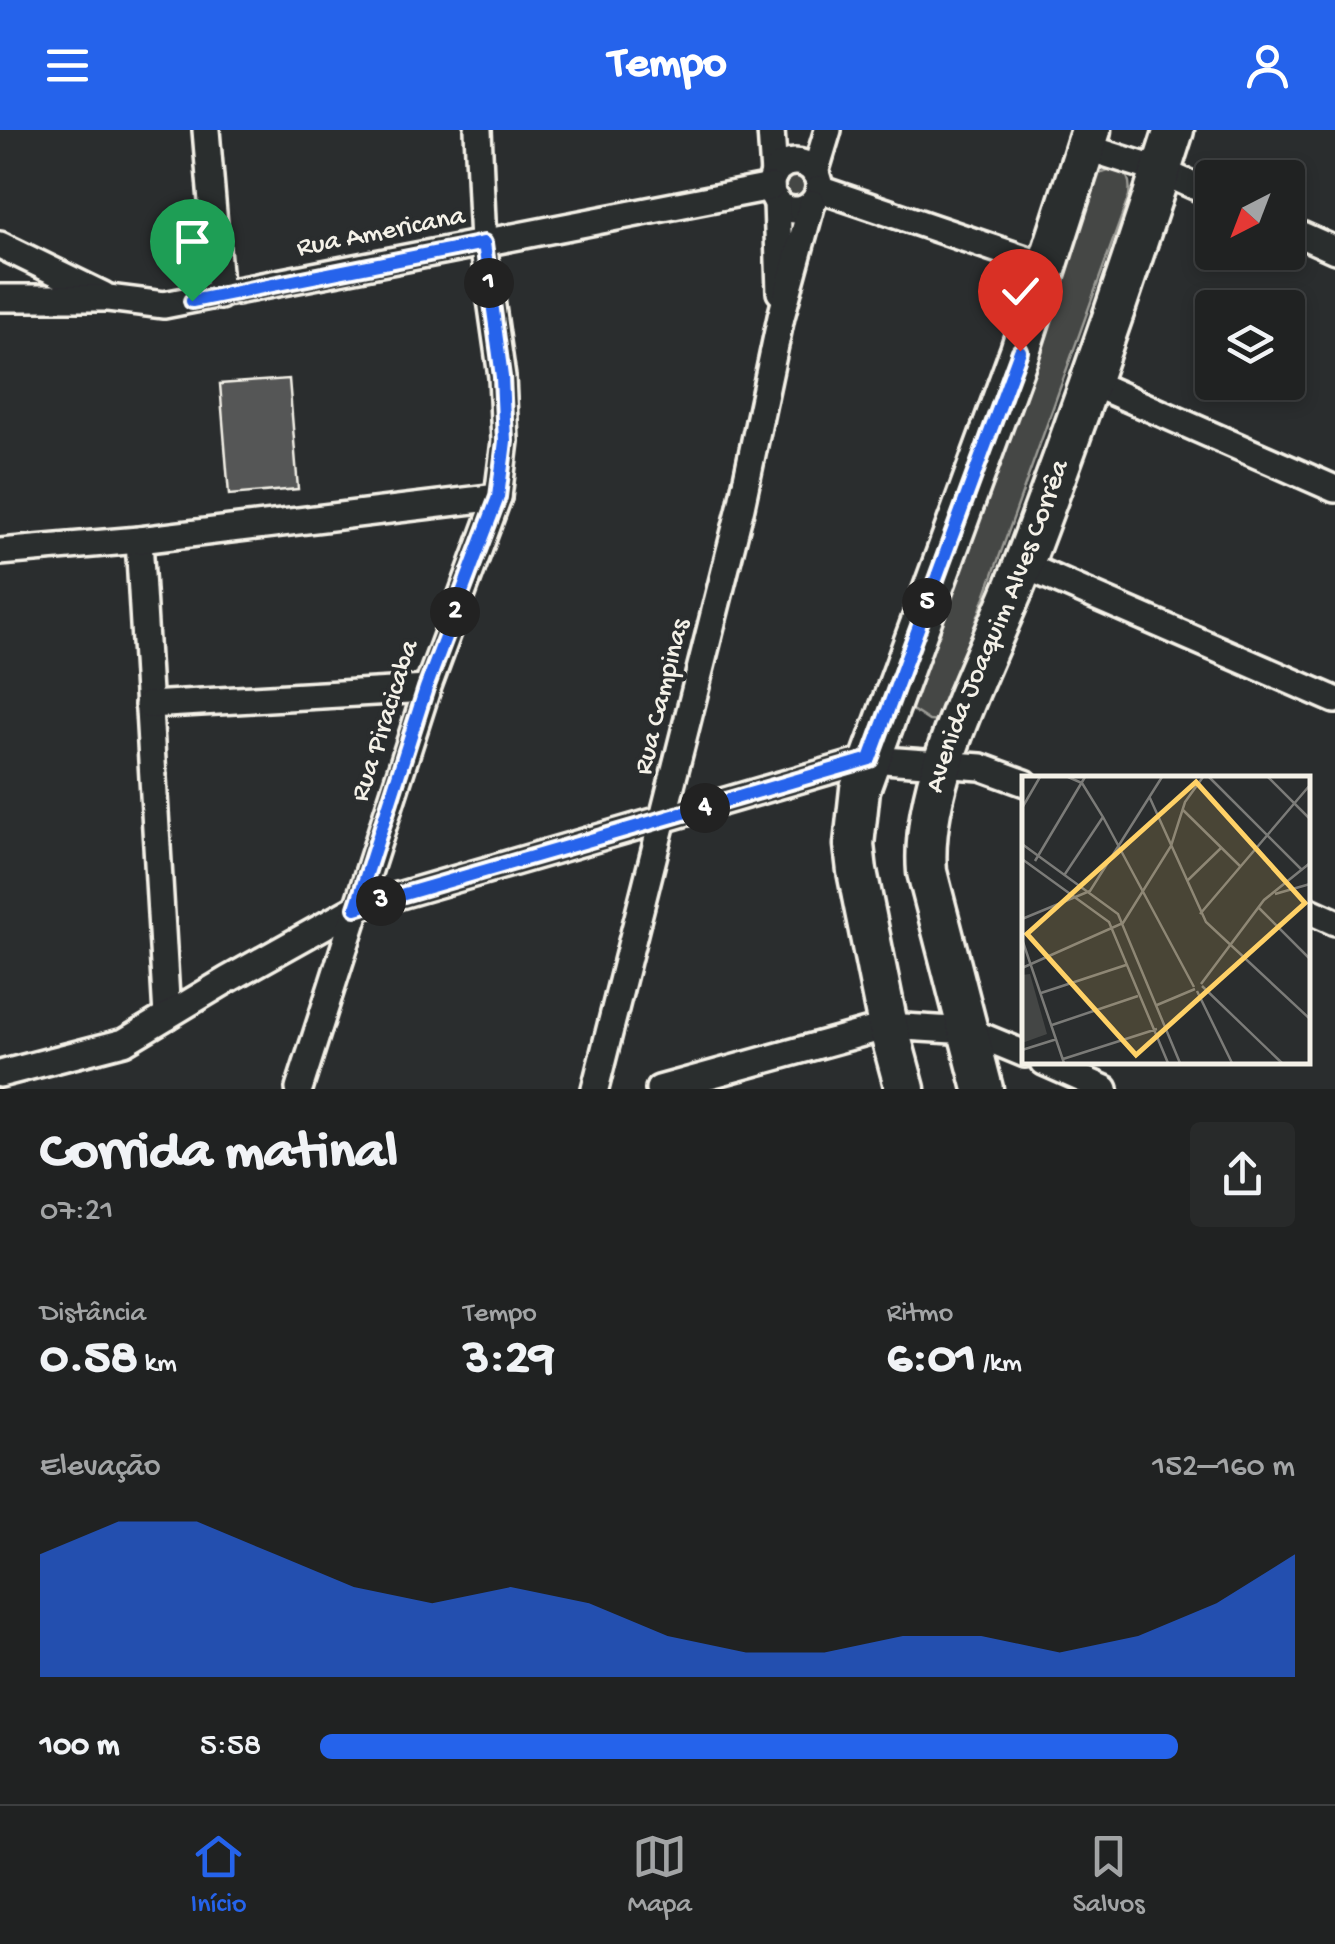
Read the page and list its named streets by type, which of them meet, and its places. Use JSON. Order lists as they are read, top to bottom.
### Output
{
  "streets": {
    "main road": ["Avenida Joaquim Alves Corrêa"],
    "street": ["Rua Americana", "Rua Campinas", "Rua Piracicaba"]
  },
  "crossings": [
    ["Rua Americana", "Rua Campinas"],
    ["Rua Americana", "Rua Piracicaba"]
  ],
  "north": "bottom left",
  "page": {
    "header": "Tempo",
    "pins": [
      "1",
      "5",
      "2",
      "4",
      "3"
    ],
    "heading": ["Corrida matinal", "07:21"],
    "stats": [
      ["Distância", "0.58 km"],
      ["Tempo", "3:29"],
      ["Ritmo", "6:01 /km"]
    ],
    "chart": ["Elevação", "152–160 m"],
    "list": [
      {
        "name": "100 m",
        "note": "5:58"
      }
    ],
    "tabs": ["Início", "Mapa", "Salvos"]
  }
}
